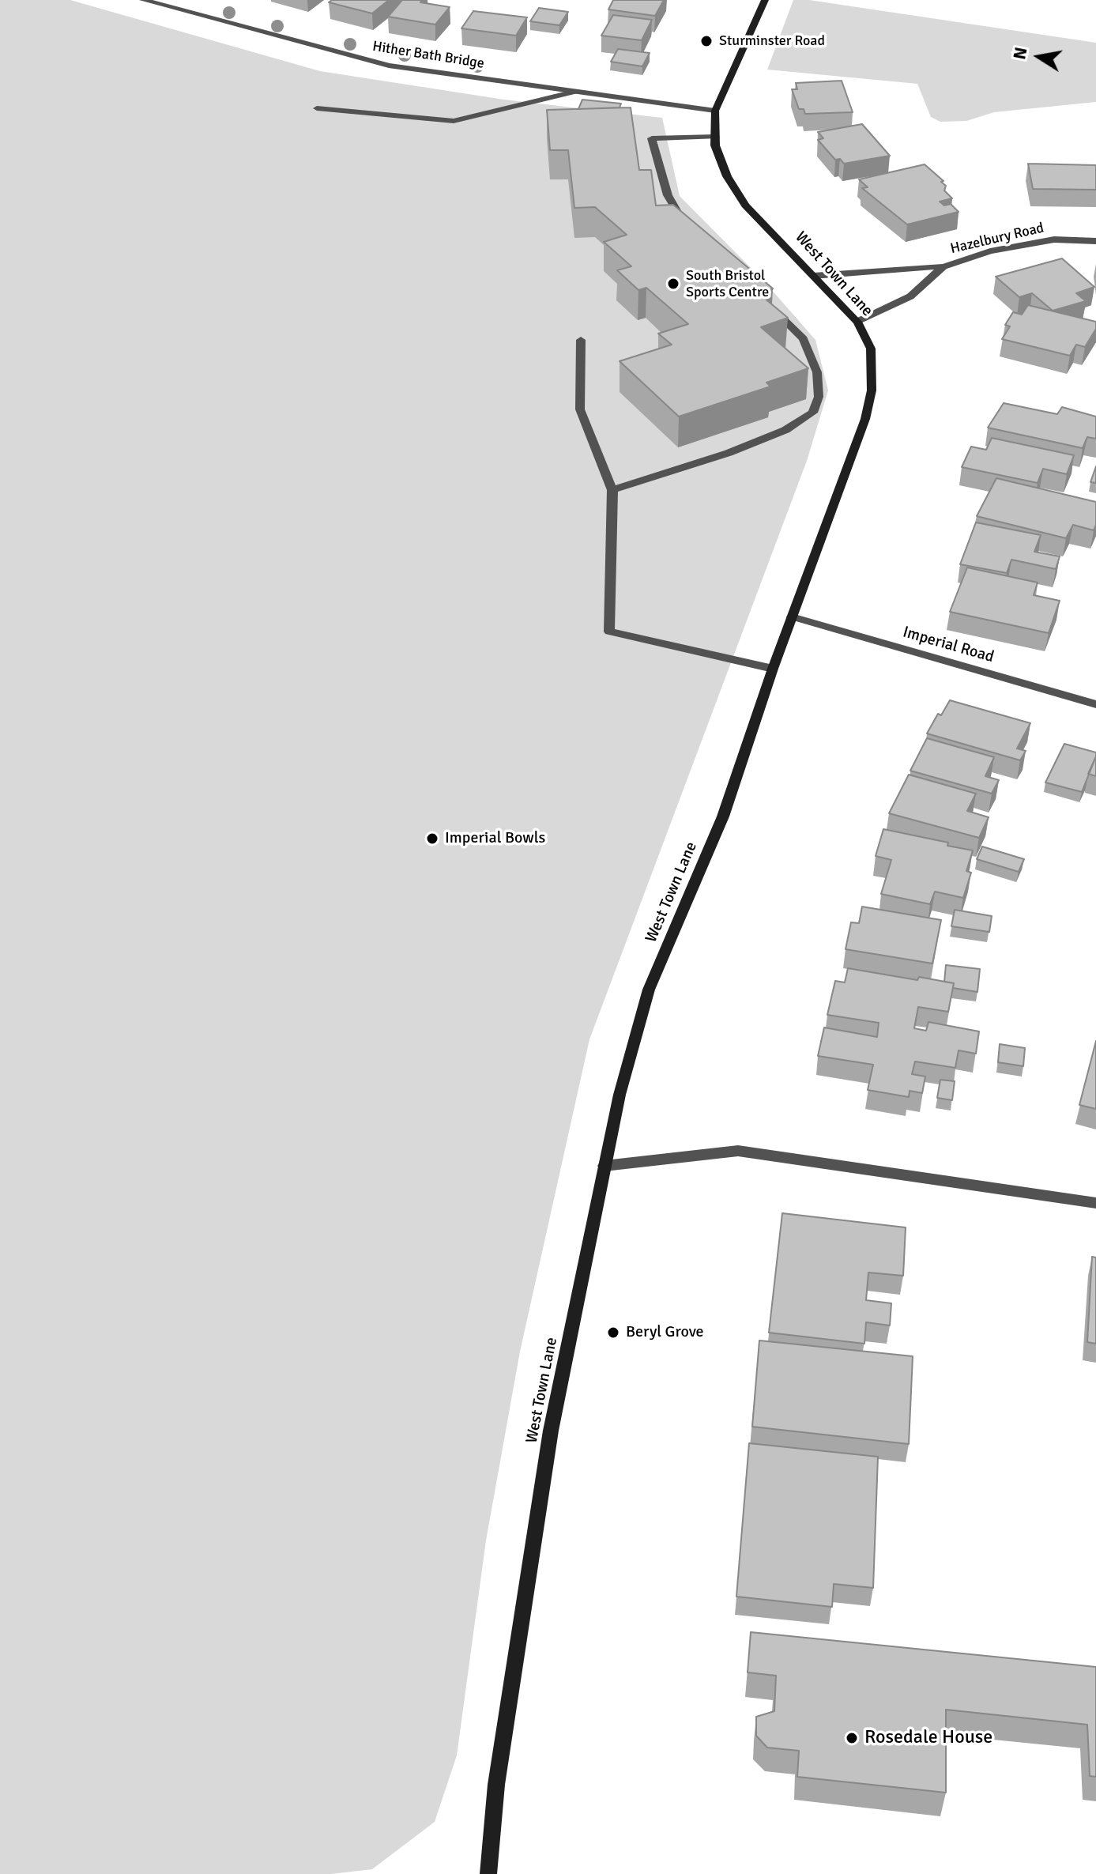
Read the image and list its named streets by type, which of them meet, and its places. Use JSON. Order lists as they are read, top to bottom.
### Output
{
  "streets": {
    "main road": ["West Town Lane"],
    "street": ["Hither Bath Bridge", "Hazelbury Road", "Imperial Road"]
  },
  "crossings": [
    ["Hither Bath Bridge", "West Town Lane"],
    ["Hazelbury Road", "West Town Lane"],
    ["West Town Lane", "Imperial Road"]
  ],
  "places": [
    "Sturminster Road",
    "South Bristol Sports Centre",
    "Imperial Bowls",
    "Beryl Grove",
    "Rosedale House"
  ],
  "north": "left"
}
